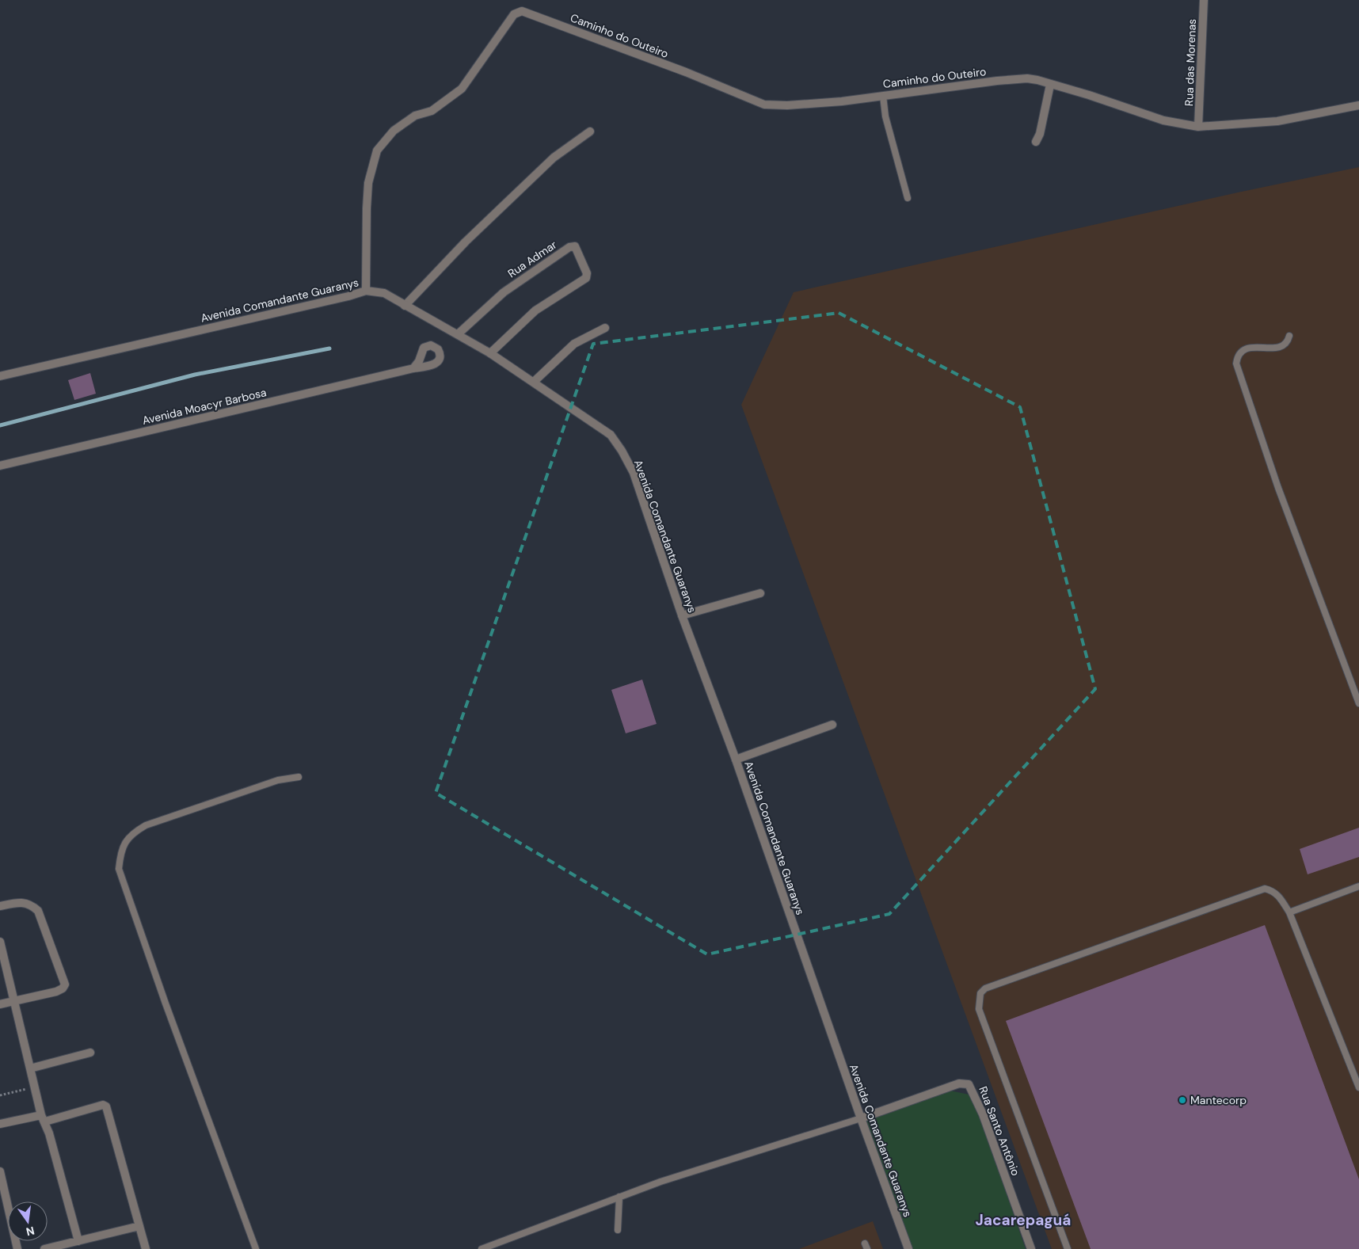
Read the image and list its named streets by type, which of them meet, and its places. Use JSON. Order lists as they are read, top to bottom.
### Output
{
  "streets": {
    "street": [
      "Caminho do Outeiro",
      "Rua das Morenas",
      "Rua Admar",
      "Avenida Comandante Guaranys",
      "Avenida Moacyr Barbosa",
      "Rua Santo Antônio"
    ]
  },
  "crossings": [
    ["Caminho do Outeiro", "Rua das Morenas"],
    ["Caminho do Outeiro", "Avenida Comandante Guaranys"],
    ["Rua Admar", "Avenida Comandante Guaranys"],
    ["Avenida Comandante Guaranys", "Rua Santo Antônio"]
  ],
  "districts": ["Jacarepaguá"],
  "places": ["Mantecorp"],
  "north": "bottom"
}
